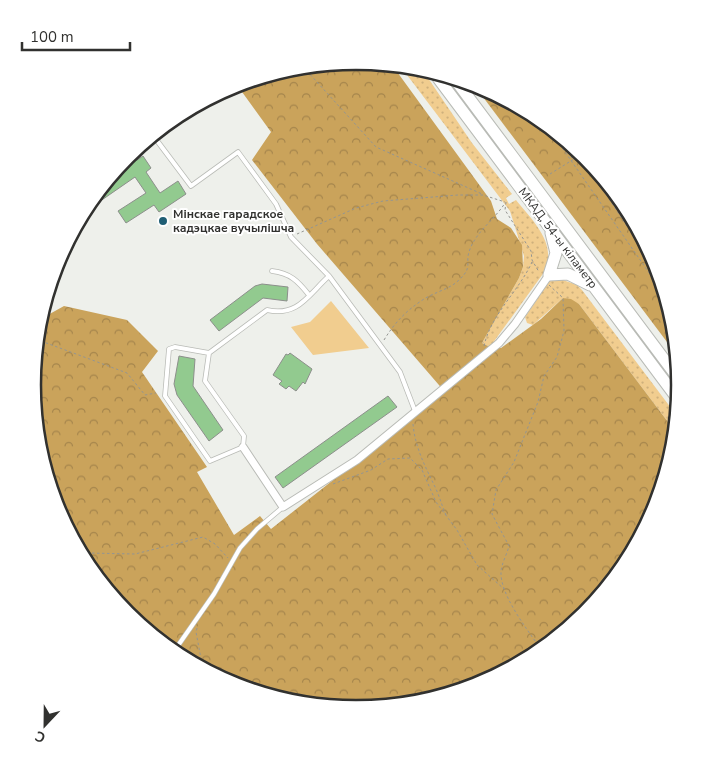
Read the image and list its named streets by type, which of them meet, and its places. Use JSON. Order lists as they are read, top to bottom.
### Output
{
  "streets": {
    "highway": ["МКАД, 54-ы кіламетр"]
  },
  "places": ["Мінскае гарадское кадэцкае вучылішча"],
  "scale_bar": "100 m",
  "north": "bottom"
}
